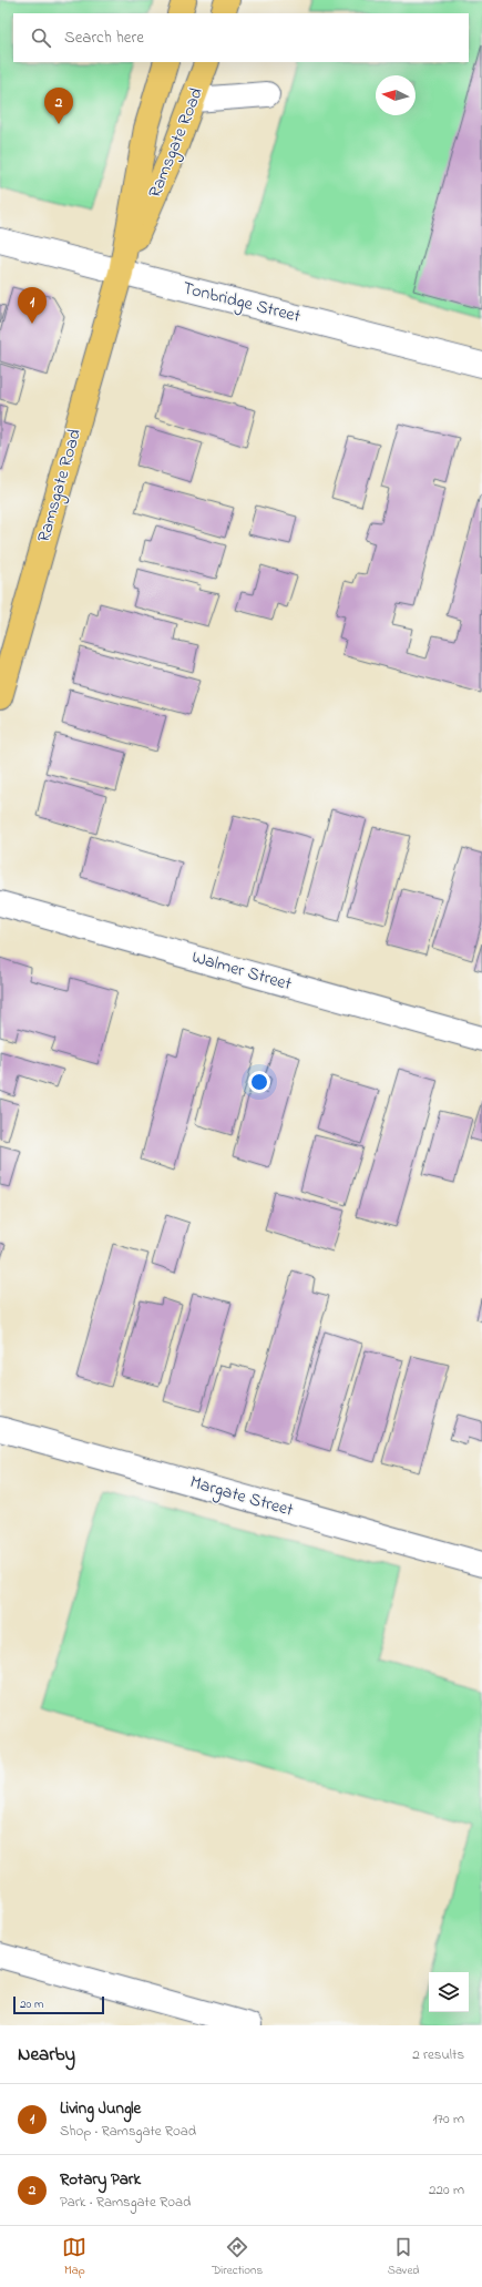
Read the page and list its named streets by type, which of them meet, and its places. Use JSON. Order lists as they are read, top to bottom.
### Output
{
  "streets": {
    "main road": ["Ramsgate Road"],
    "street": ["Tonbridge Street", "Walmer Street", "Margate Street"]
  },
  "crossings": [
    ["Ramsgate Road", "Tonbridge Street"]
  ],
  "scale_bar": "20 m",
  "north": "left",
  "page": {
    "search": "Search here",
    "pins": ["2", "1"],
    "scale": "20 m",
    "heading": ["Nearby", "2 results"],
    "list": [
      {
        "mark": "1",
        "name": "Living Jungle",
        "note": "Shop · Ramsgate Road",
        "value": "170 m"
      },
      {
        "mark": "2",
        "name": "Rotary Park",
        "note": "Park · Ramsgate Road",
        "value": "220 m"
      }
    ],
    "nav": ["Map", "Directions", "Saved"]
  }
}
